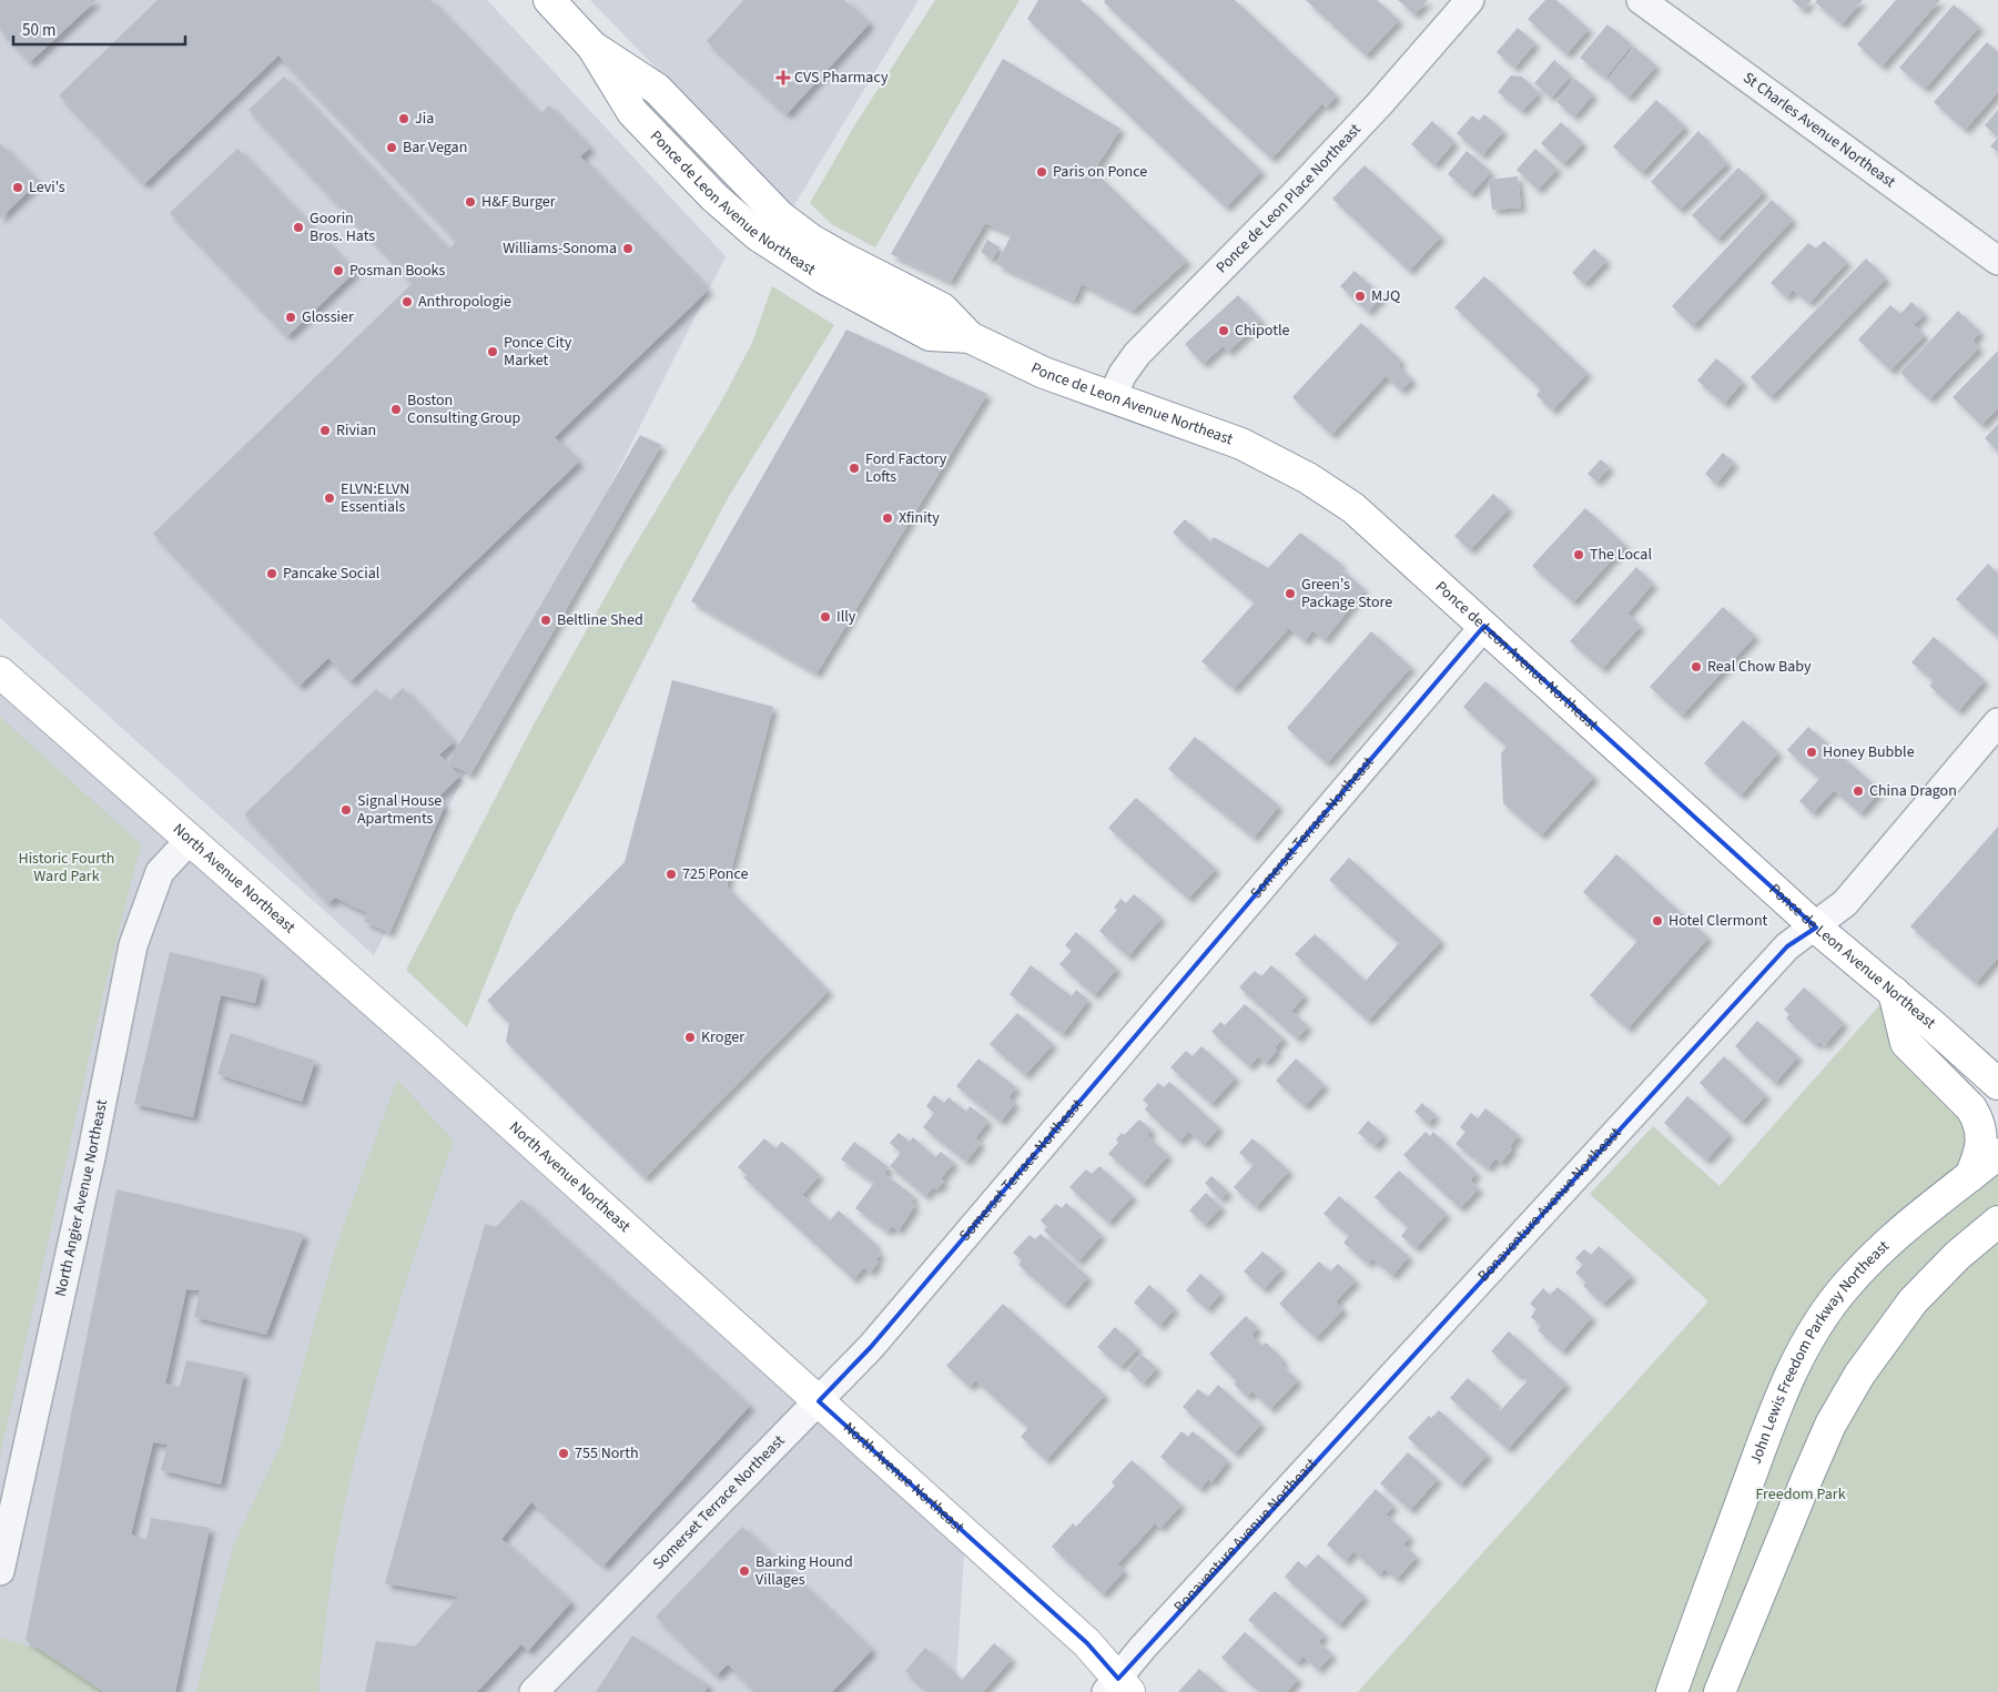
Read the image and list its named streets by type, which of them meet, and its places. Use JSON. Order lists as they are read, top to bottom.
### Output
{
  "streets": {
    "main road": ["Ponce de Leon Avenue Northeast", "North Avenue Northeast", "John Lewis Freedom Parkway Northeast"],
    "street": [
      "St Charles Avenue Northeast",
      "Ponce de Leon Place Northeast",
      "Somerset Terrace Northeast",
      "North Angier Avenue Northeast",
      "Bonaventure Avenue Northeast"
    ]
  },
  "crossings": [
    ["Ponce de Leon Place Northeast", "Ponce de Leon Avenue Northeast"],
    ["Ponce de Leon Avenue Northeast", "Somerset Terrace Northeast"],
    ["Ponce de Leon Avenue Northeast", "Bonaventure Avenue Northeast"],
    ["Somerset Terrace Northeast", "North Avenue Northeast"],
    ["North Avenue Northeast", "North Angier Avenue Northeast"],
    ["North Avenue Northeast", "Bonaventure Avenue Northeast"]
  ],
  "parks": ["Historic Fourth Ward Park", "Freedom Park"],
  "places": {
    "health": ["CVS Pharmacy"],
    "other": [
      "Jia",
      "Bar Vegan",
      "Paris on Ponce",
      "Levi's",
      "H&F Burger",
      "Goorin Bros. Hats",
      "Williams-Sonoma",
      "Posman Books",
      "MJQ",
      "Anthropologie",
      "Glossier",
      "Chipotle",
      "Ponce City Market",
      "Boston Consulting Group",
      "Rivian",
      "Ford Factory Lofts",
      "ELVN:ELVN Essentials",
      "Xfinity",
      "The Local",
      "Pancake Social",
      "Green's Package Store",
      "Illy",
      "Beltline Shed",
      "Real Chow Baby",
      "Honey Bubble",
      "China Dragon",
      "Signal House Apartments",
      "725 Ponce",
      "Hotel Clermont",
      "Kroger",
      "755 North",
      "Barking Hound Villages"
    ]
  },
  "scale_bar": "50 m"
}
